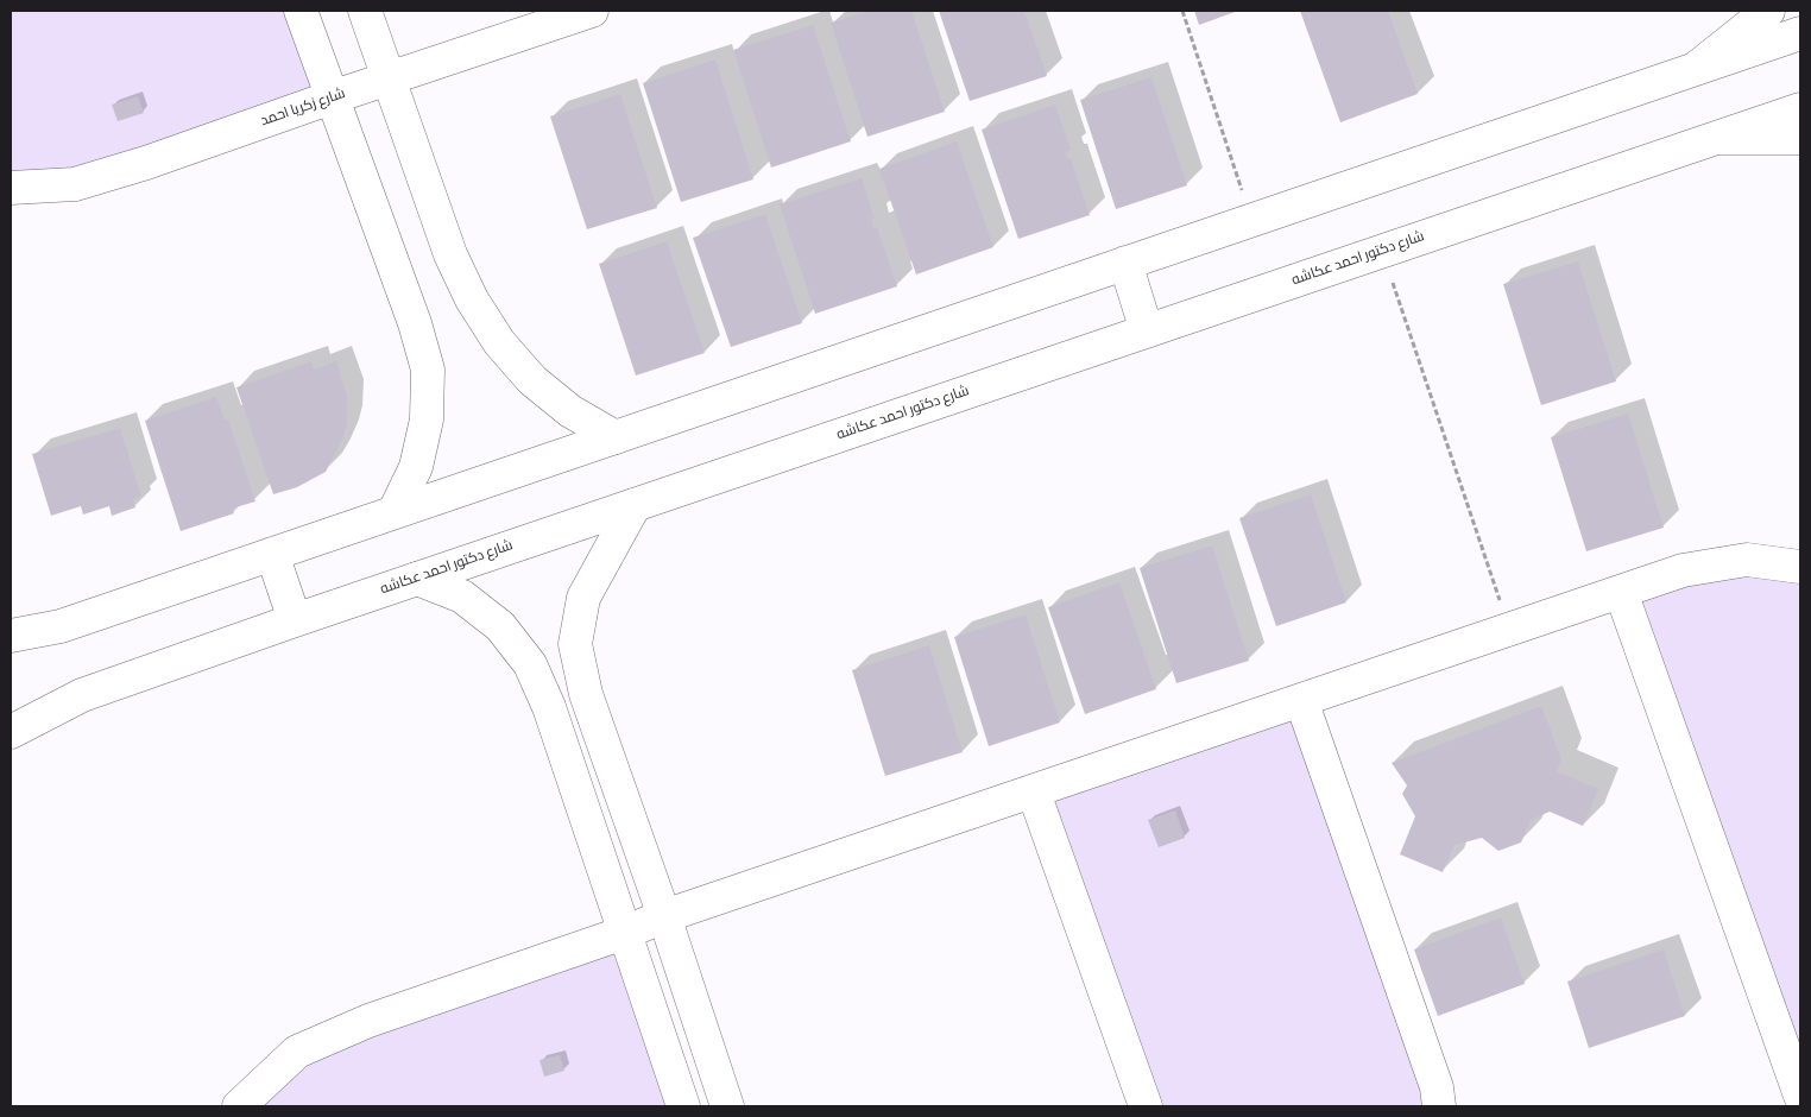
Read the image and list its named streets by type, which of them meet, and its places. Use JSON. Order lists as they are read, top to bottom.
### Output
{
  "streets": {
    "street": ["شارع زكريا احمد", "شارع دكتور احمد عكاشه"]
  }
}
